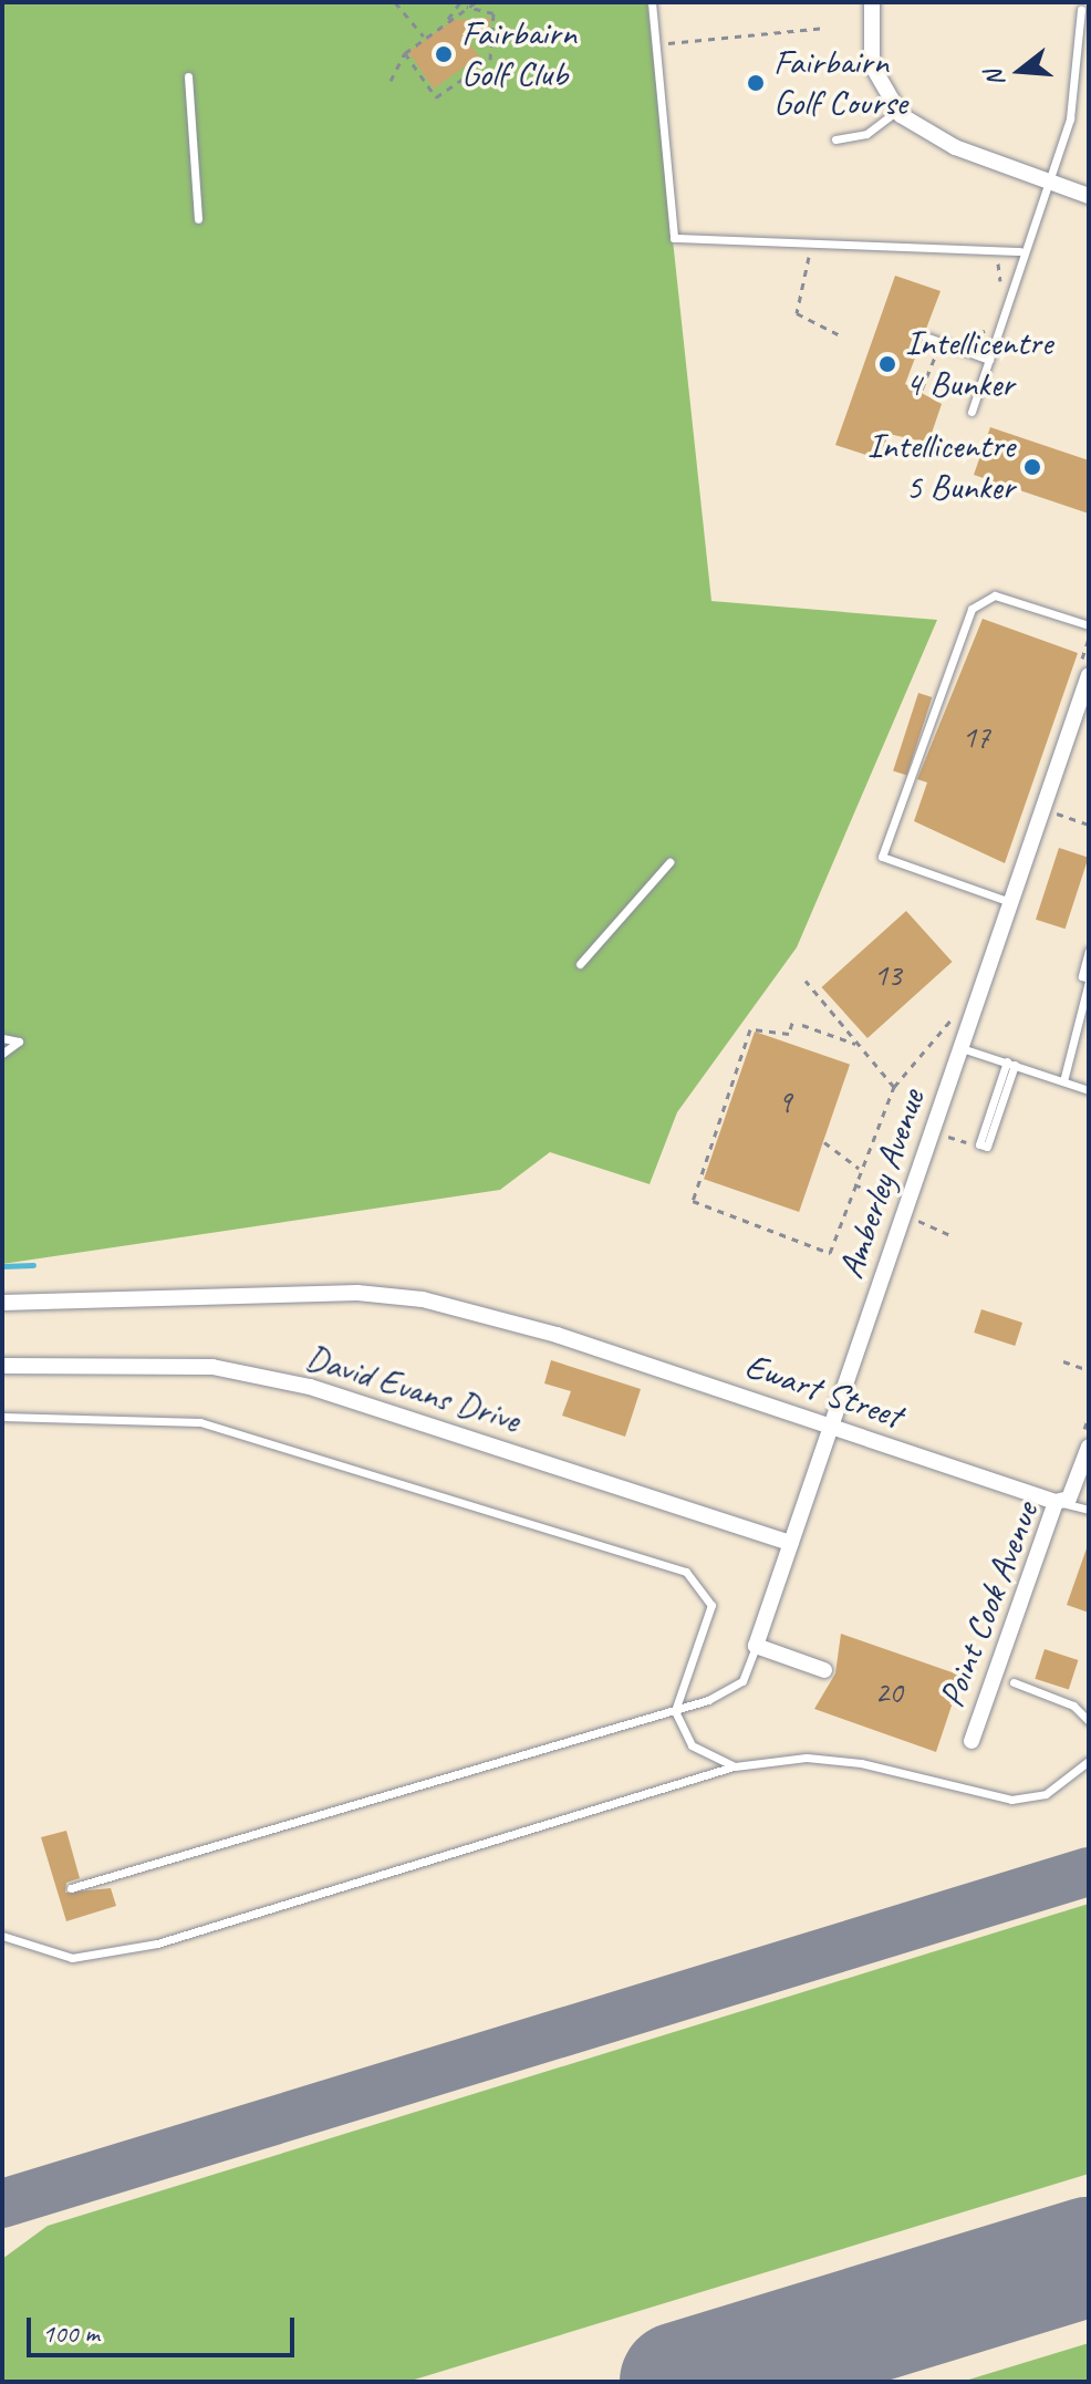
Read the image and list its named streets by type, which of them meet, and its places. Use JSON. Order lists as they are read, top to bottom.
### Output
{
  "streets": {
    "street": [
      "Amberley Avenue",
      "David Evans Drive",
      "Ewart Street",
      "Point Cook Avenue"
    ]
  },
  "crossings": [
    ["Amberley Avenue", "David Evans Drive"],
    ["Amberley Avenue", "Ewart Street"],
    ["Ewart Street", "Point Cook Avenue"]
  ],
  "places": [
    "Fairbairn Golf Club",
    "Fairbairn Golf Course",
    "Intellicentre 4 Bunker",
    "Intellicentre 5 Bunker"
  ],
  "house_numbers": [
    "17",
    "13",
    "9",
    "20"
  ],
  "scale_bar": "100 m",
  "north": "left"
}
